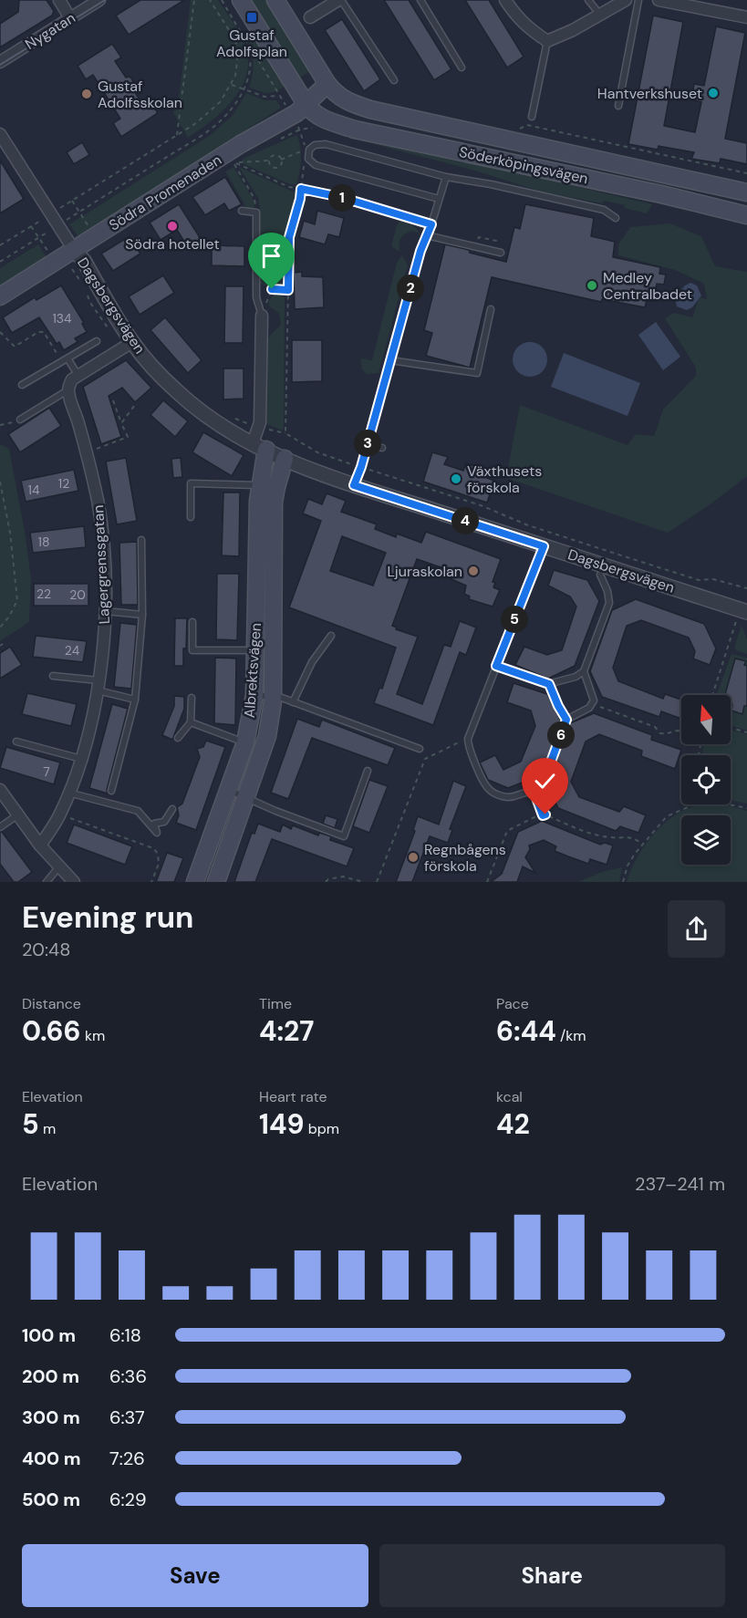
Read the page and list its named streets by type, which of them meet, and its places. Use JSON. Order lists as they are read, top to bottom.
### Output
{
  "streets": {
    "main road": ["Söderköpingsvägen", "Södra Promenaden", "Albrektsvägen"],
    "street": ["Nygatan", "Dagsbergsvägen", "Lagergrenssgatan"]
  },
  "crossings": [
    ["Söderköpingsvägen", "Södra Promenaden"],
    ["Södra Promenaden", "Dagsbergsvägen"],
    ["Dagsbergsvägen", "Albrektsvägen"]
  ],
  "places": {
    "transit": ["Gustaf Adolfsplan"],
    "other": [
      "Hantverkshuset",
      "Gustaf Adolfsskolan",
      "Södra hotellet",
      "Medley Centralbadet",
      "Växthusets förskola",
      "Ljuraskolan",
      "Regnbågens förskola"
    ]
  },
  "house_numbers": [
    "134",
    "12",
    "14",
    "18",
    "22",
    "20",
    "24",
    "7"
  ],
  "north": "top",
  "page": {
    "pins": [
      "1",
      "2",
      "3",
      "4",
      "5",
      "6"
    ],
    "heading": ["Evening run", "20:48"],
    "stats": [
      ["Distance", "0.66 km"],
      ["Time", "4:27"],
      ["Pace", "6:44 /km"],
      ["Elevation", "5 m"],
      ["Heart rate", "149 bpm"],
      ["kcal", "42"]
    ],
    "chart": ["Elevation", "237–241 m"],
    "list": [
      {
        "name": "100 m",
        "note": "6:18"
      },
      {
        "name": "200 m",
        "note": "6:36"
      },
      {
        "name": "300 m",
        "note": "6:37"
      },
      {
        "name": "400 m",
        "note": "7:26"
      },
      {
        "name": "500 m",
        "note": "6:29"
      }
    ],
    "buttons": ["Save", "Share"]
  }
}
